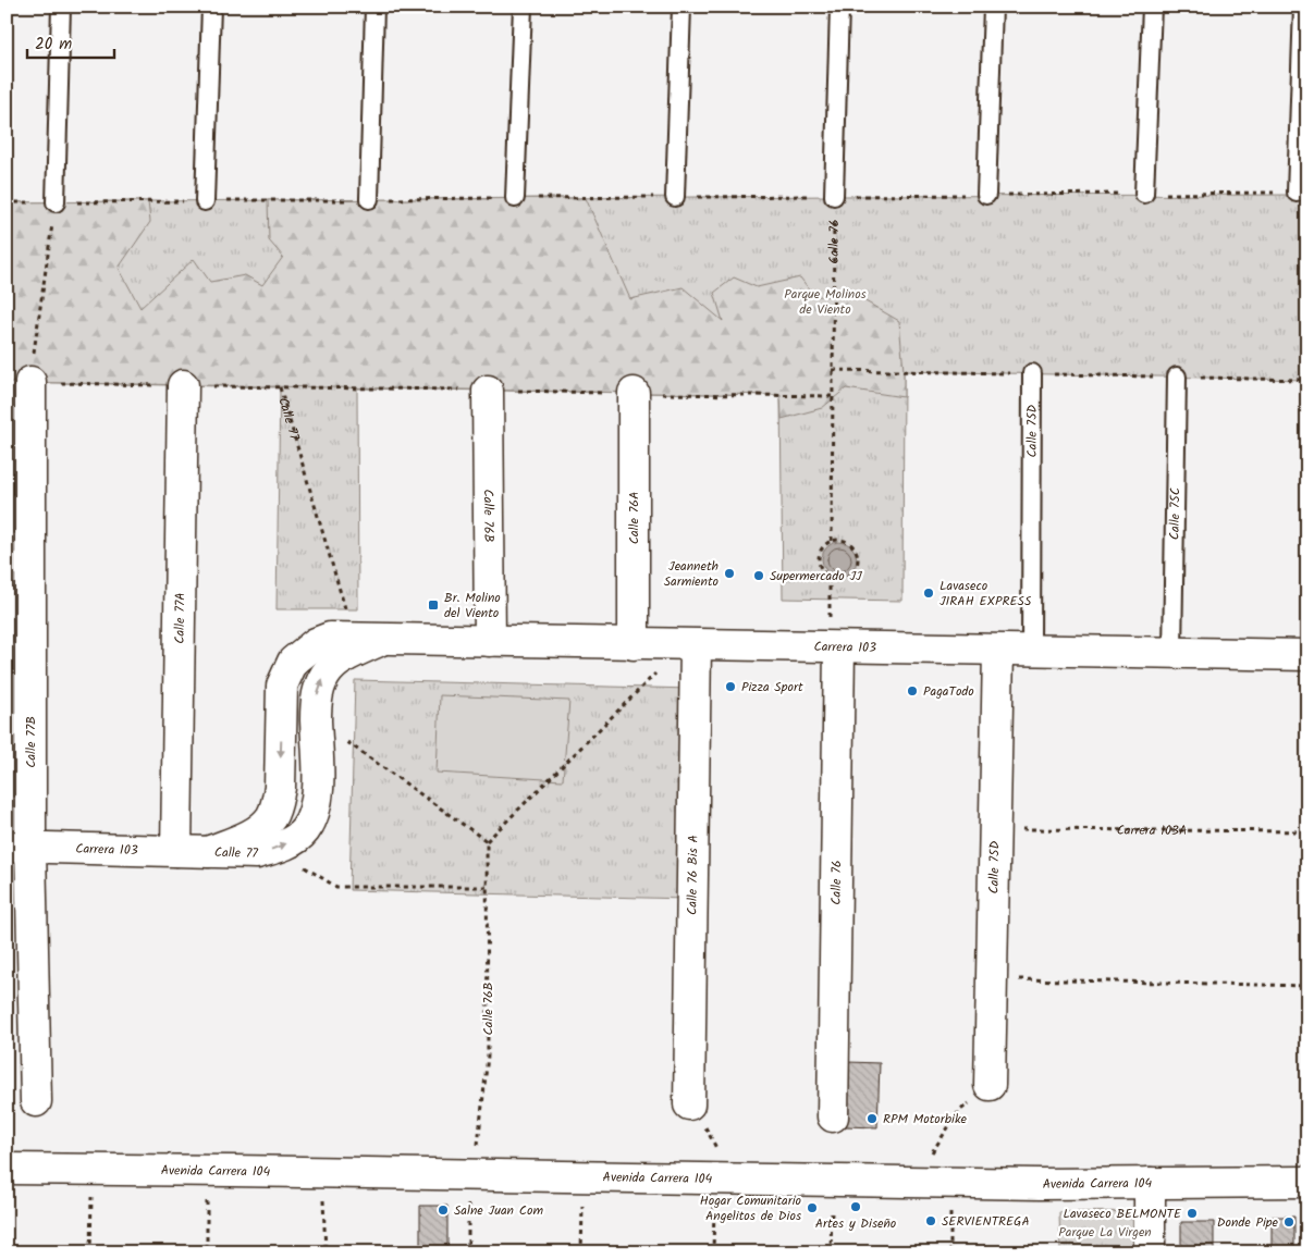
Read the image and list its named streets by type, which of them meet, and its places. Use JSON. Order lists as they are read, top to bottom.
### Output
{
  "streets": {
    "street": [
      "Calle 76",
      "Calle 77",
      "Calle 75D",
      "Calle 76B",
      "Calle 76A",
      "Calle 77A",
      "Carrera 103",
      "Calle 77B",
      "Calle 76 Bis A",
      "Avenida Carrera 104"
    ],
    "lane": ["Calle 75C"],
    "path": ["Carrera 103A"]
  },
  "crossings": [
    ["Calle 76", "Carrera 103"],
    ["Calle 77", "Carrera 103"],
    ["Calle 75D", "Carrera 103"],
    ["Calle 75D", "Carrera 103A"],
    ["Calle 75C", "Carrera 103"],
    ["Calle 76B", "Carrera 103"],
    ["Calle 76B", "Avenida Carrera 104"],
    ["Calle 76A", "Carrera 103"],
    ["Calle 77A", "Carrera 103"],
    ["Carrera 103", "Calle 77B"],
    ["Carrera 103", "Calle 76 Bis A"]
  ],
  "parks": ["Parque Molinos de Viento", "Parque La Virgen"],
  "places": {
    "other": [
      "Jeanneth Sarmiento",
      "Supermercado JJ",
      "Lavaseco JIRAH EXPRESS",
      "Pizza Sport",
      "PagaTodo",
      "RPM Motorbike",
      "Artes y Diseño",
      "Hogar Comunitario Angelitos de Dios",
      "Salne Juan Com",
      "Lavaseco BELMONTE",
      "SERVIENTREGA",
      "Donde Pipe"
    ],
    "transit": ["Br. Molino del Viento"]
  },
  "scale_bar": "20 m"
}
